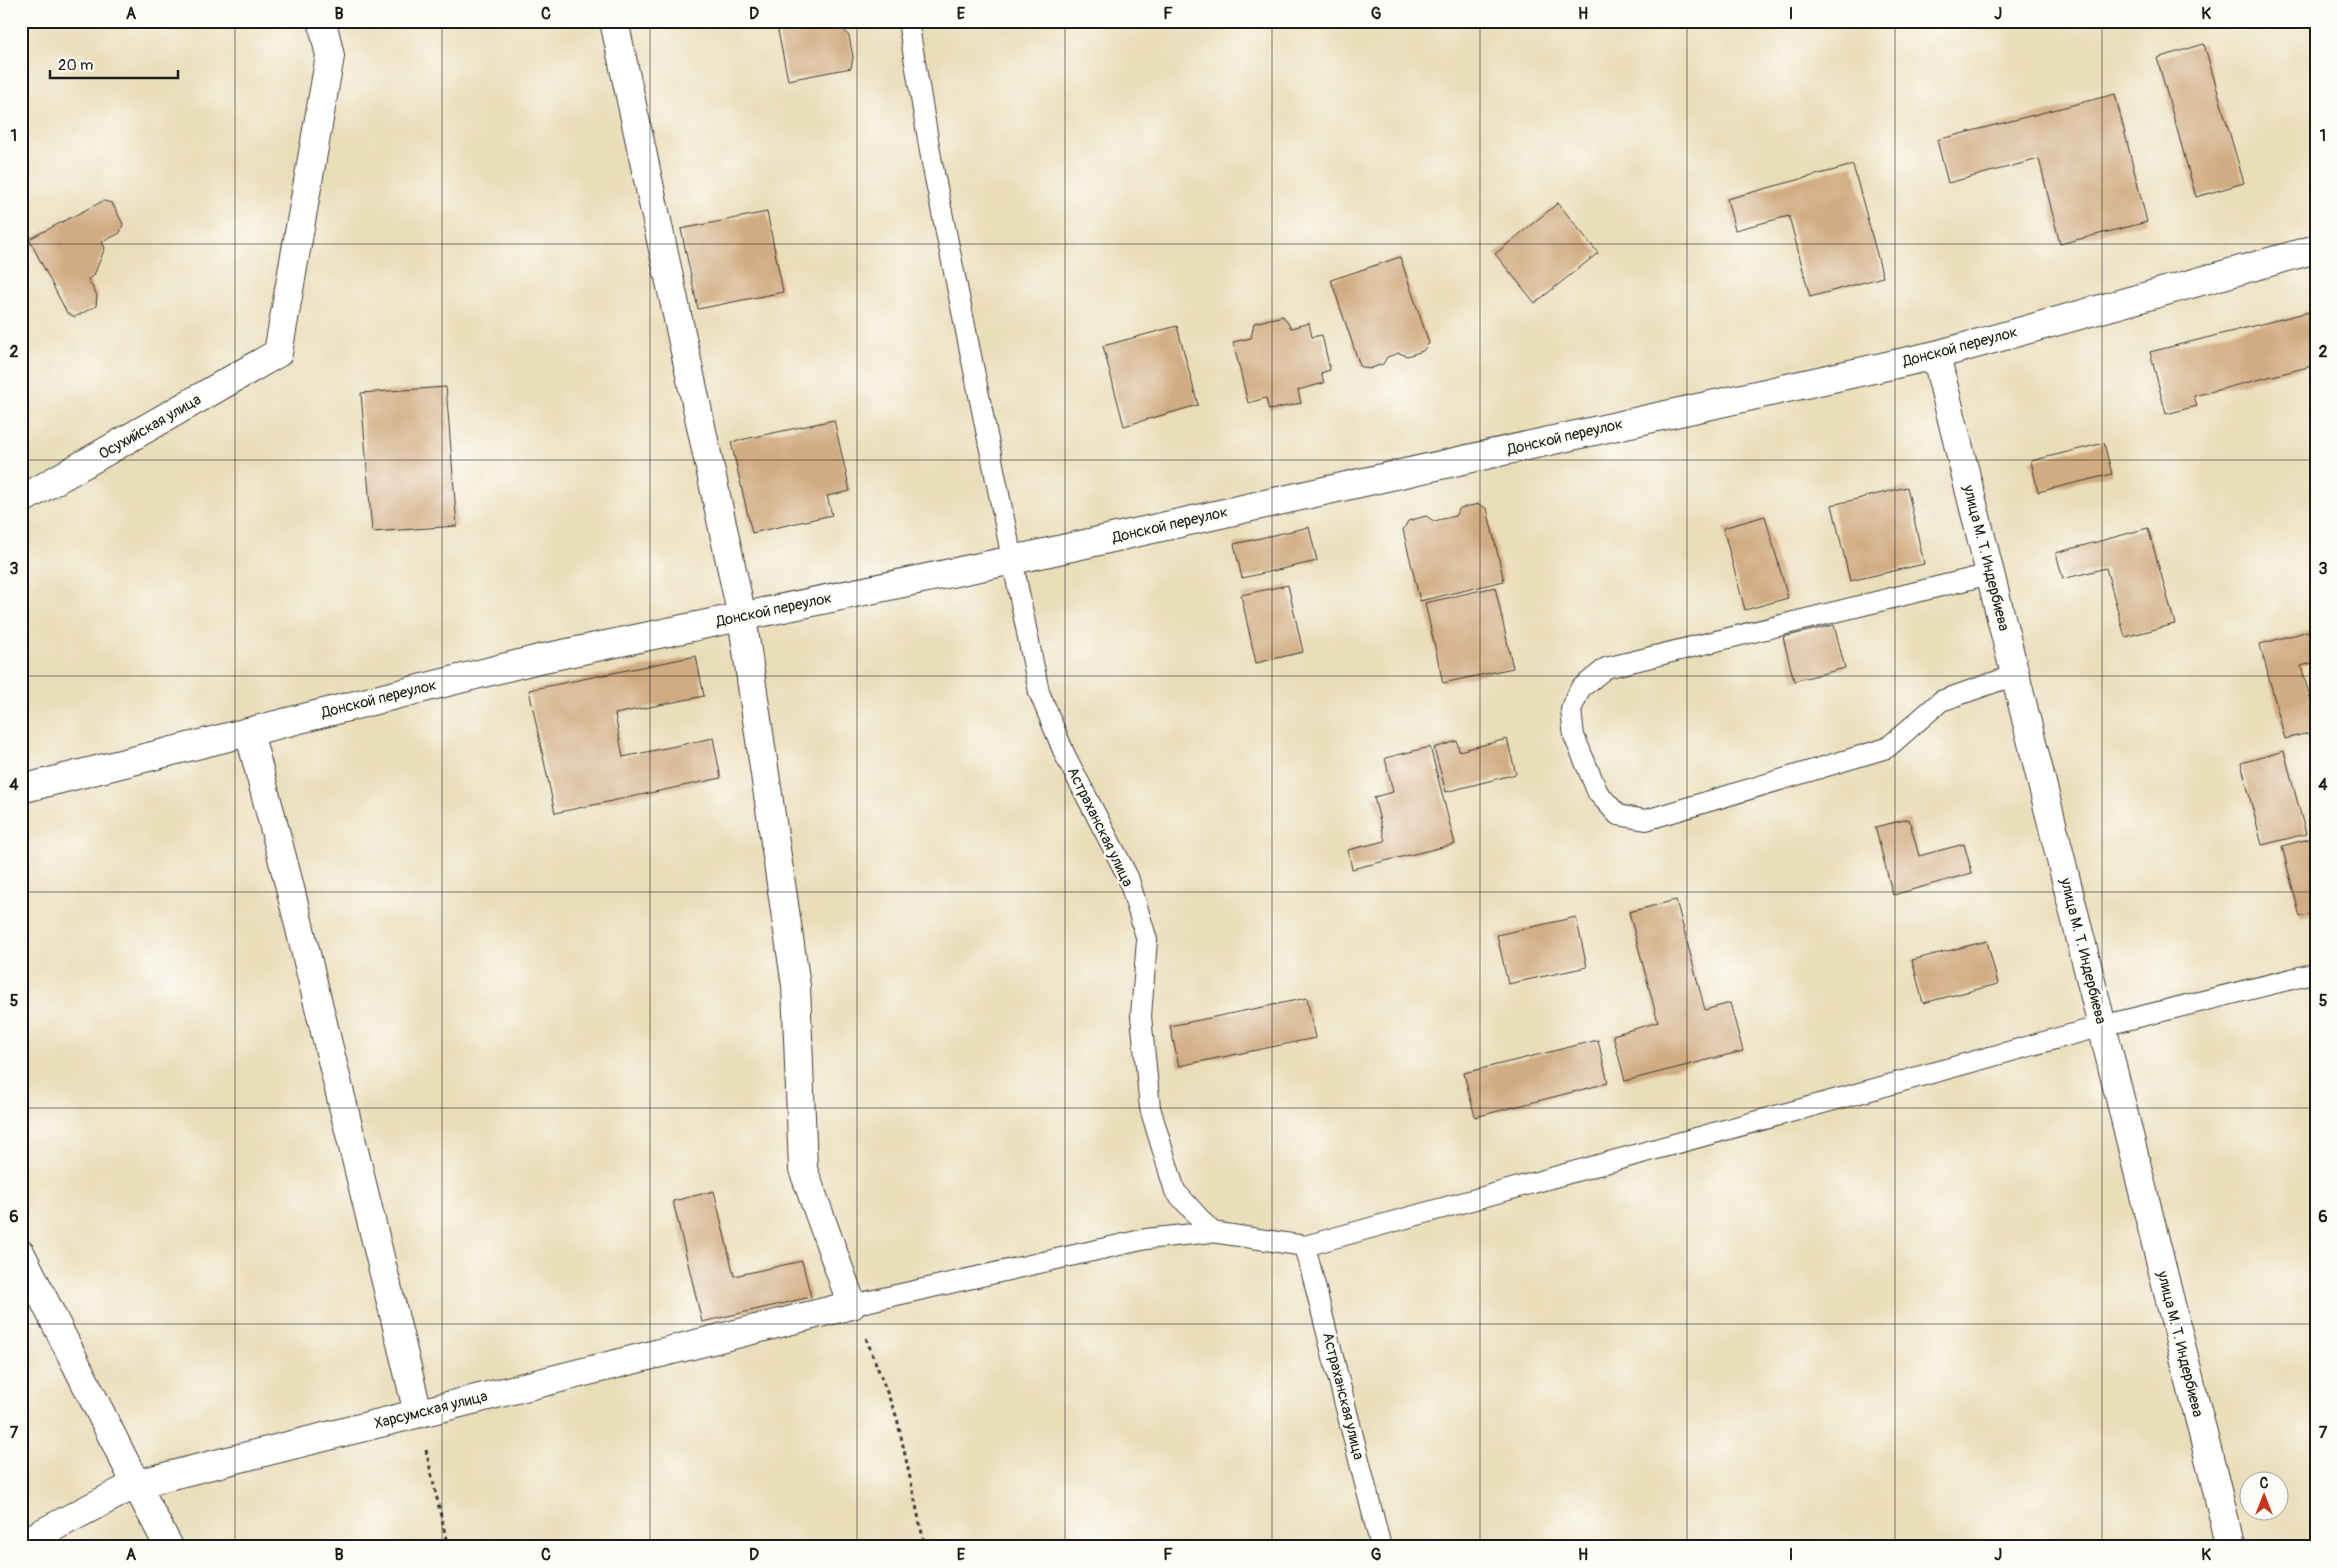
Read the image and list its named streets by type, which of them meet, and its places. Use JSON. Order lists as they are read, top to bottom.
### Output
{
  "streets": {
    "street": [
      "Донской переулок",
      "Осухийская улица",
      "улица М. Т. Индербиева",
      "Харсумская улица"
    ],
    "lane": ["Астраханская улица"]
  },
  "crossings": [
    ["Донской переулок", "улица М. Т. Индербиева"],
    ["Донской переулок", "Астраханская улица"]
  ],
  "scale_bar": "20 m",
  "north": "top",
  "grid": {
    "columns": [
      "A",
      "B",
      "C",
      "D",
      "E",
      "F",
      "G",
      "H",
      "I",
      "J",
      "K"
    ],
    "rows": [
      "1",
      "2",
      "3",
      "4",
      "5",
      "6",
      "7"
    ]
  }
}
